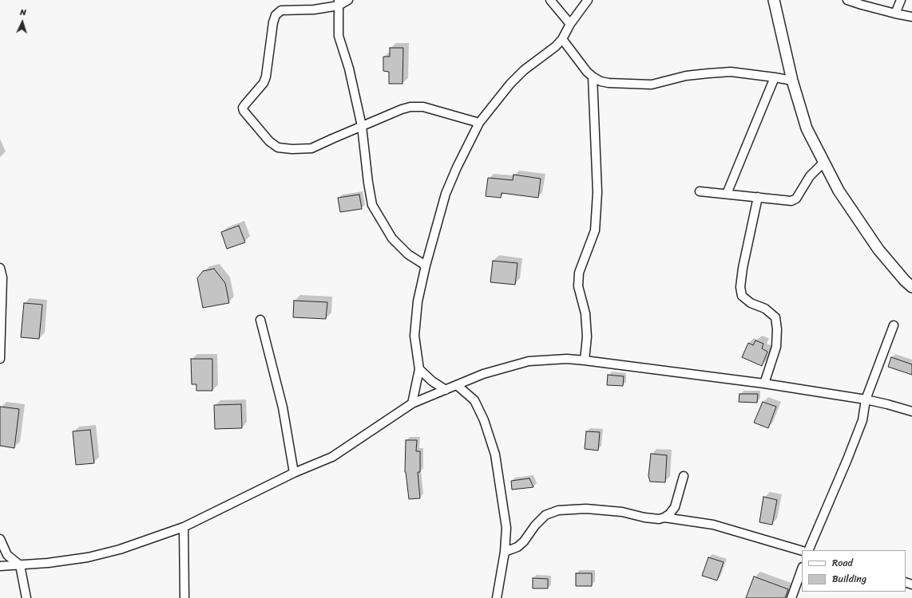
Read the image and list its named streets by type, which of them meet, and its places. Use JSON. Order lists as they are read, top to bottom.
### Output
{
  "legend": ["Road", "Building"],
  "north": "top"
}
